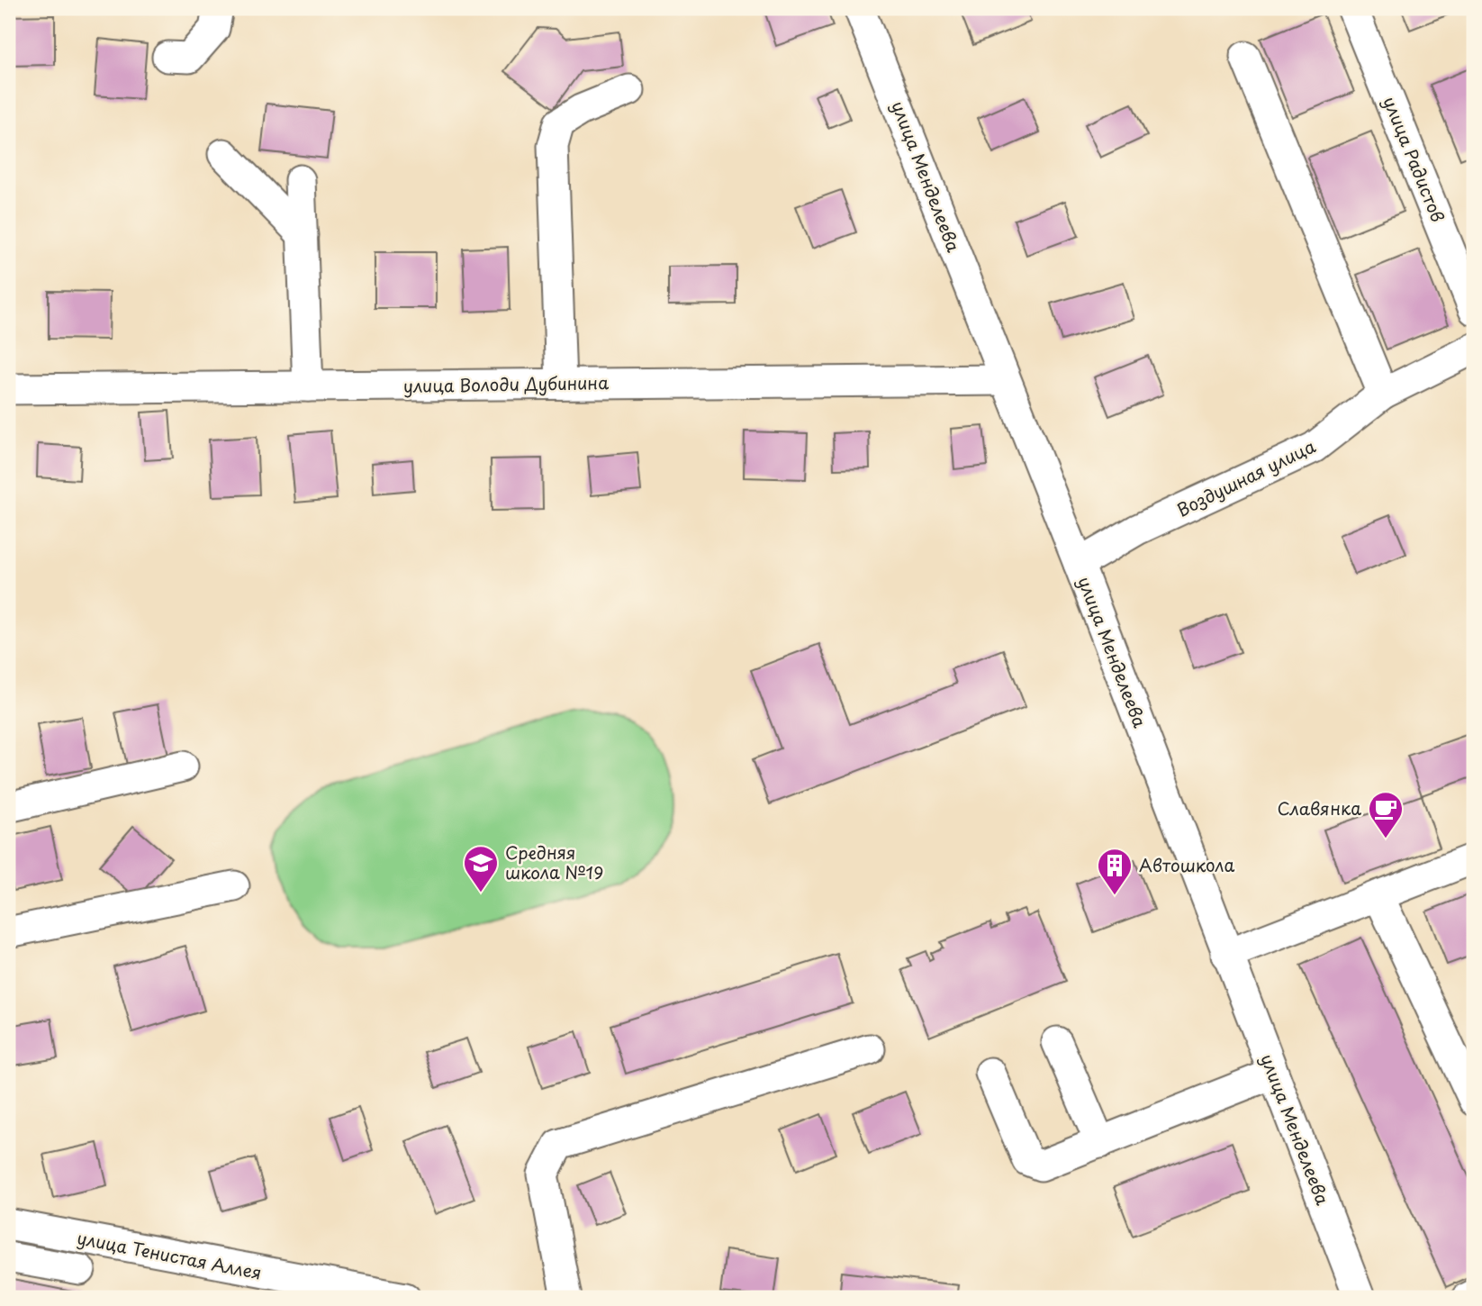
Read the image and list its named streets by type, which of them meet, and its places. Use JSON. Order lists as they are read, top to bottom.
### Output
{
  "streets": {
    "street": [
      "улица Радистов",
      "улица Менделеева",
      "улица Володи Дубинина",
      "Воздушная улица",
      "улица Тенистая Аллея"
    ]
  },
  "crossings": [
    ["улица Менделеева", "улица Володи Дубинина"],
    ["улица Менделеева", "Воздушная улица"]
  ],
  "places": {
    "cafe": ["Славянка"],
    "school or university": ["Средняя школа №19"],
    "building": ["Автошкола"]
  }
}
